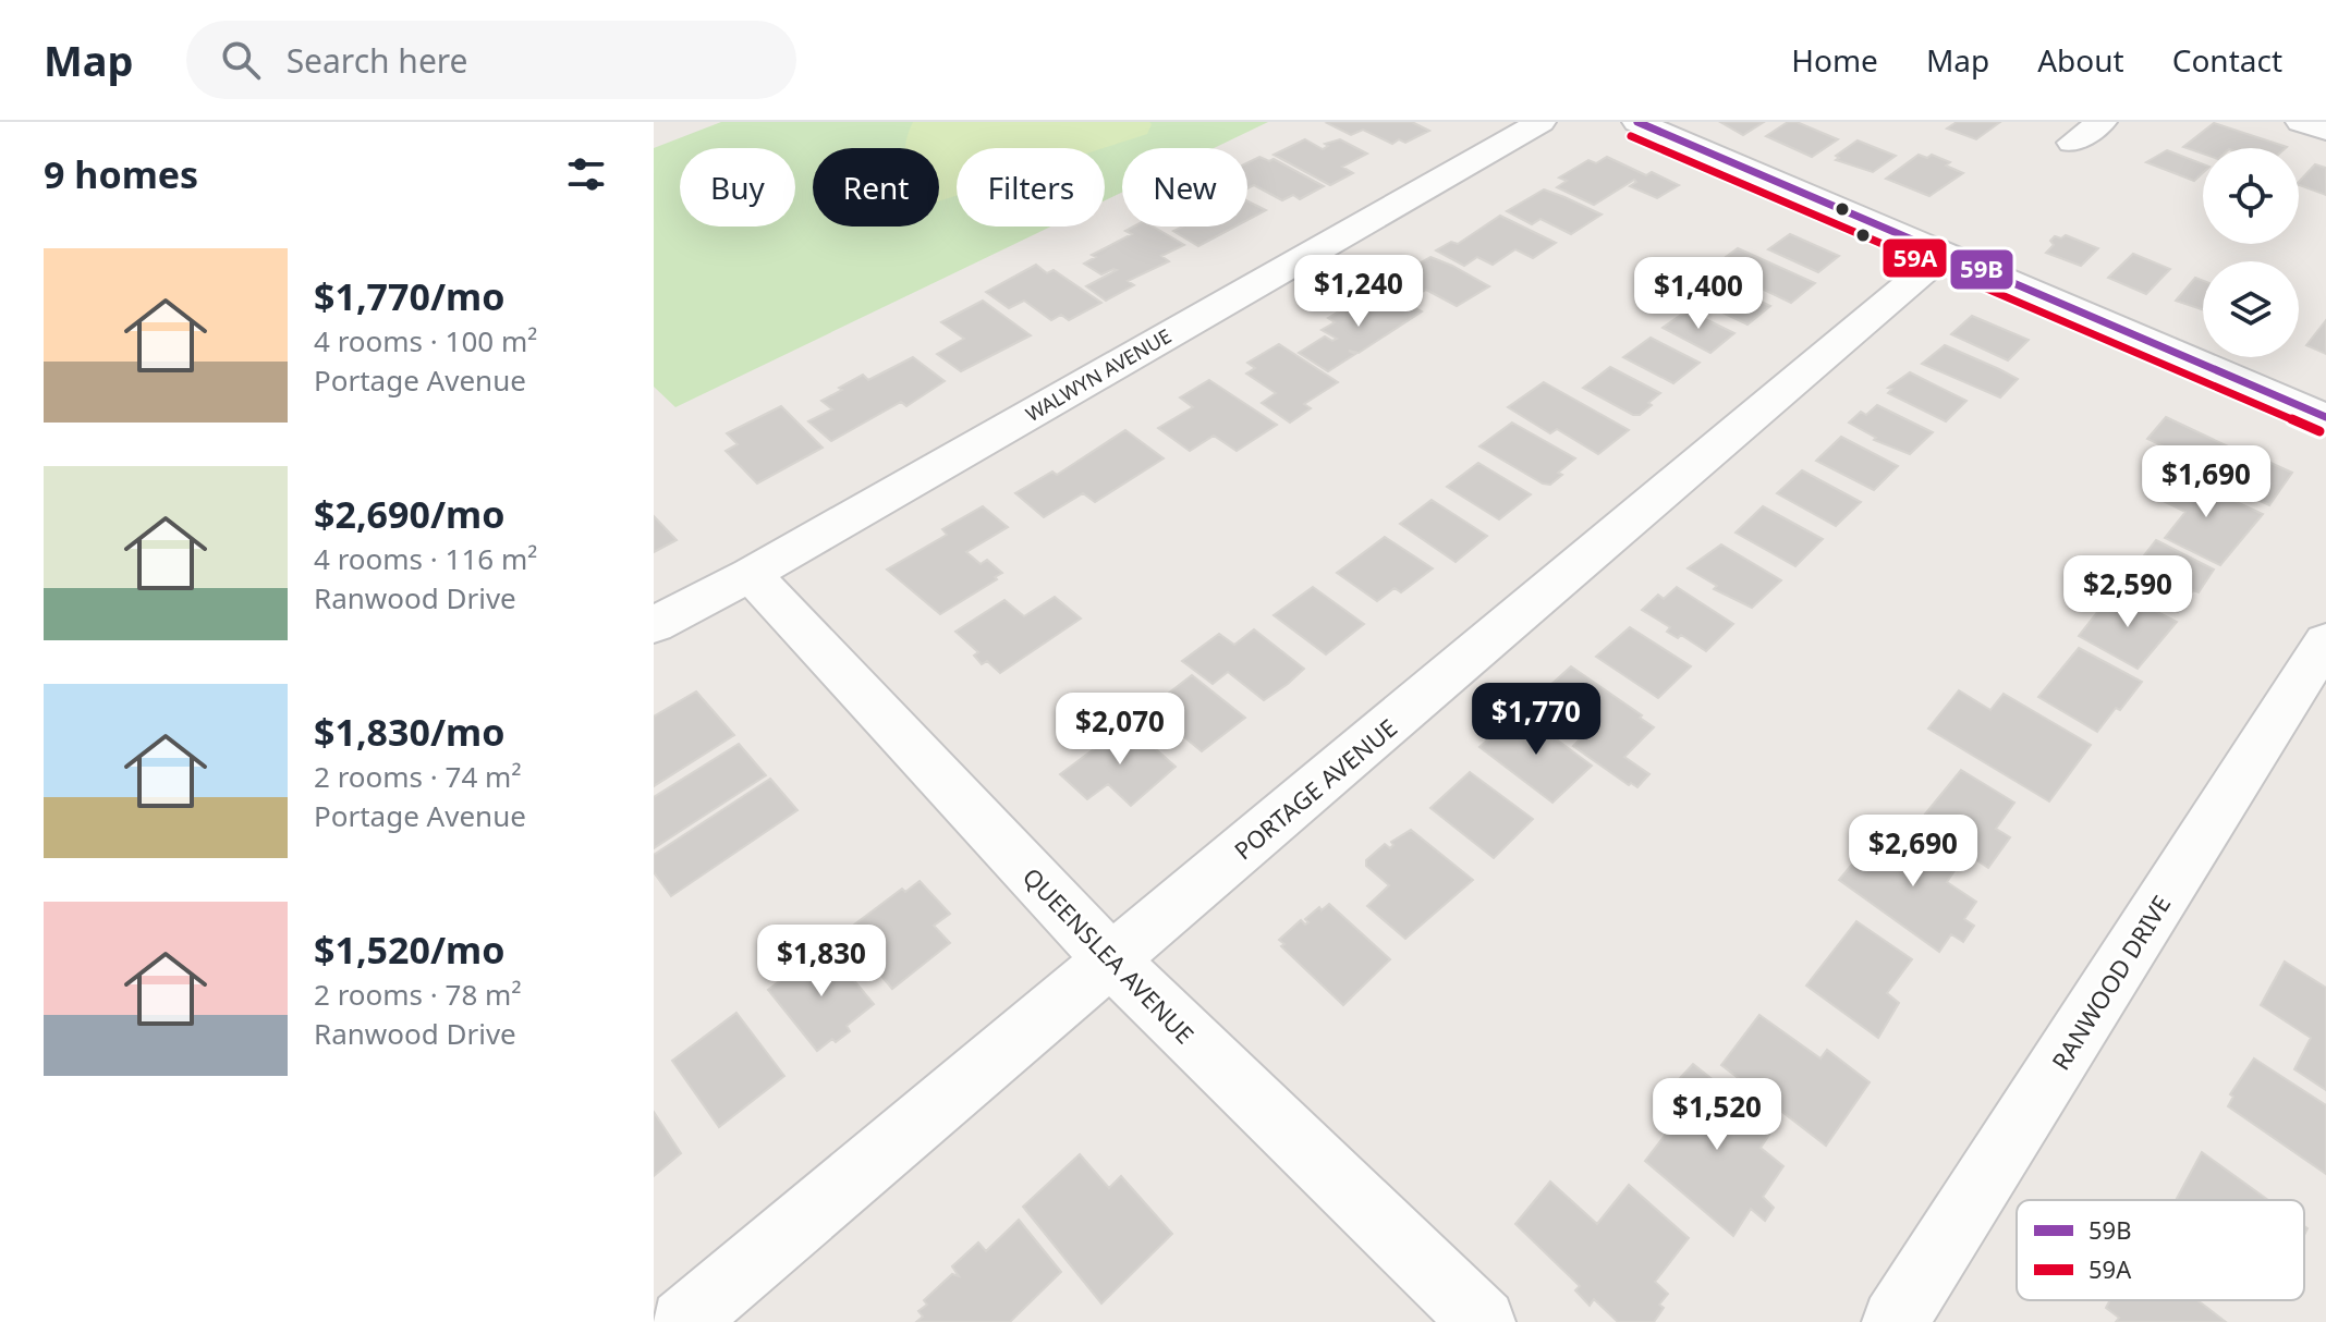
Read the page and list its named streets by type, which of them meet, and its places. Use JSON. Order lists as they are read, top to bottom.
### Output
{
  "streets": {
    "street": [
      "WALWYN AVENUE",
      "PORTAGE AVENUE",
      "QUEENSLEA AVENUE",
      "RANWOOD DRIVE"
    ]
  },
  "crossings": [
    ["WALWYN AVENUE", "QUEENSLEA AVENUE"],
    ["PORTAGE AVENUE", "QUEENSLEA AVENUE"]
  ],
  "lines": ["transit line 59B", "transit line 59A"],
  "legend": ["59B", "59A"],
  "page": {
    "header": "Map",
    "search": "Search here",
    "nav": [
      "Home",
      "Map",
      "About",
      "Contact"
    ],
    "heading": "9 homes",
    "chip": [
      "Buy",
      "Rent",
      "Filters",
      "New"
    ],
    "list": [
      {
        "name": "$1,770/mo",
        "note": "4 rooms · 100 m² · Portage Avenue"
      },
      {
        "name": "$2,690/mo",
        "note": "4 rooms · 116 m² · Ranwood Drive"
      },
      {
        "name": "$1,830/mo",
        "note": "2 rooms · 74 m² · Portage Avenue"
      },
      {
        "name": "$1,520/mo",
        "note": "2 rooms · 78 m² · Ranwood Drive"
      }
    ],
    "price": [
      "$1,240",
      "$1,400",
      "$1,690",
      "$2,590",
      "$1,770",
      "$2,070",
      "$2,690",
      "$1,830",
      "$1,520"
    ]
  }
}
